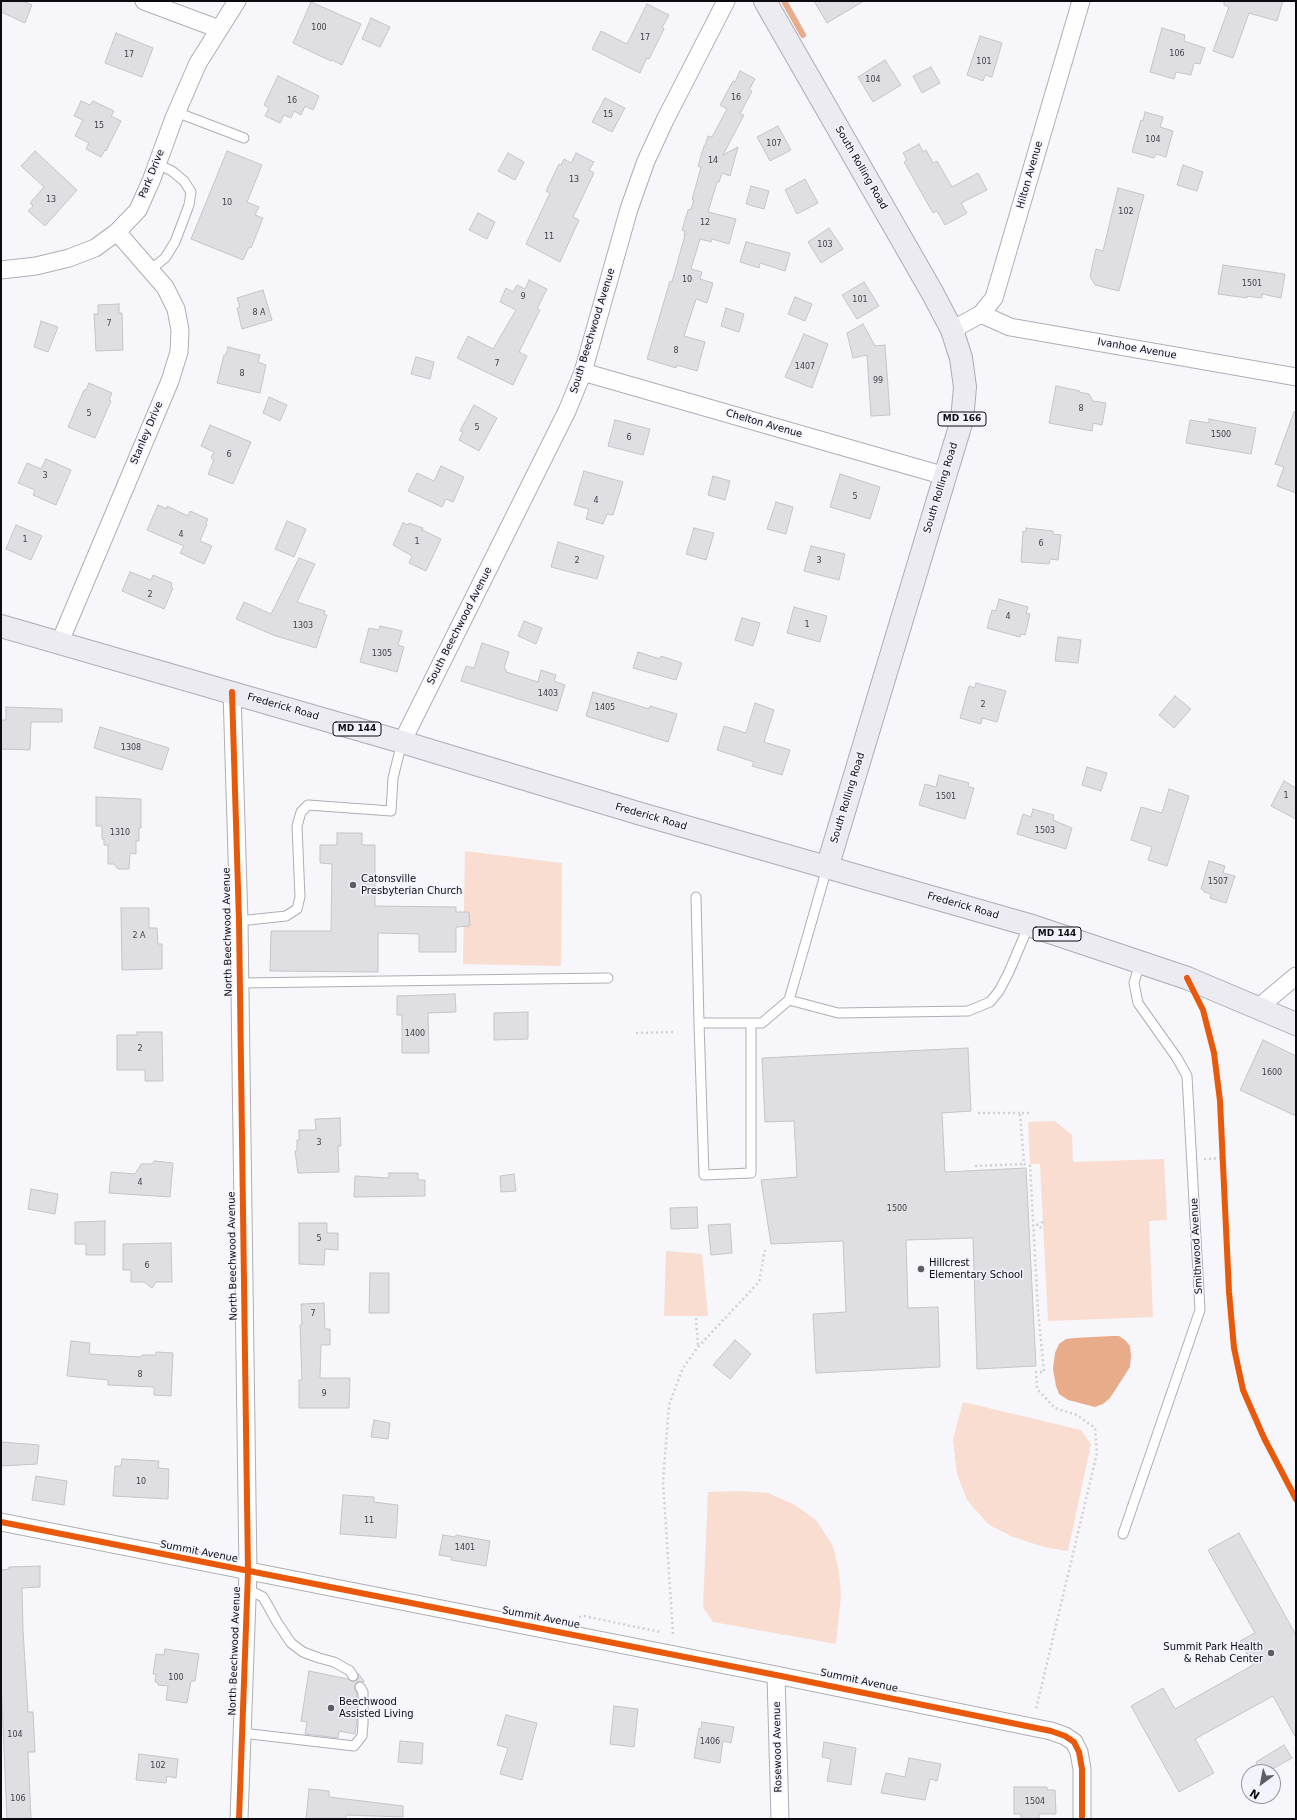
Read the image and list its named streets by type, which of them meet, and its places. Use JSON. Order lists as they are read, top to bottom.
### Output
{
  "streets": {
    "main road": [
      "South Rolling Road",
      "MD 166",
      "Frederick Road",
      "MD 144"
    ],
    "street": [
      "Park Drive",
      "Hilton Avenue",
      "South Beechwood Avenue",
      "Ivanhoe Avenue",
      "Chelton Avenue",
      "Stanley Drive",
      "North Beechwood Avenue",
      "Summit Avenue",
      "Rosewood Avenue"
    ],
    "lane": ["Smithwood Avenue"]
  },
  "crossings": [
    ["South Rolling Road", "Hilton Avenue"],
    ["South Rolling Road", "Chelton Avenue"],
    ["South Rolling Road", "Frederick Road"],
    ["Park Drive", "Stanley Drive"],
    ["Hilton Avenue", "Ivanhoe Avenue"],
    ["South Beechwood Avenue", "Chelton Avenue"],
    ["South Beechwood Avenue", "Frederick Road"],
    ["Stanley Drive", "Frederick Road"],
    ["Frederick Road", "North Beechwood Avenue"],
    ["Frederick Road", "Smithwood Avenue"],
    ["North Beechwood Avenue", "Summit Avenue"],
    ["Summit Avenue", "Rosewood Avenue"]
  ],
  "places": [
    "Catonsville Presbyterian Church",
    "Hillcrest Elementary School",
    "Summit Park Health & Rehab Center",
    "Beechwood Assisted Living"
  ],
  "house_numbers": [
    "100",
    "17",
    "106",
    "17",
    "101",
    "104",
    "16",
    "16",
    "15",
    "15",
    "104",
    "107",
    "14",
    "13",
    "13",
    "10",
    "102",
    "12",
    "11",
    "103",
    "10",
    "1501",
    "9",
    "101",
    "8 A",
    "7",
    "8",
    "7",
    "1407",
    "8",
    "99",
    "8",
    "5",
    "5",
    "1500",
    "6",
    "6",
    "3",
    "5",
    "4",
    "4",
    "1",
    "1",
    "6",
    "2",
    "3",
    "2",
    "4",
    "1",
    "1303",
    "1305",
    "1403",
    "2",
    "1405",
    "1308",
    "1",
    "1501",
    "1503",
    "1310",
    "1507",
    "2 A",
    "1400",
    "2",
    "1600",
    "3",
    "4",
    "1500",
    "5",
    "6",
    "7",
    "8",
    "9",
    "10",
    "11",
    "1401",
    "100",
    "104",
    "1406",
    "102",
    "106",
    "1504"
  ],
  "north": "bottom left"
}
